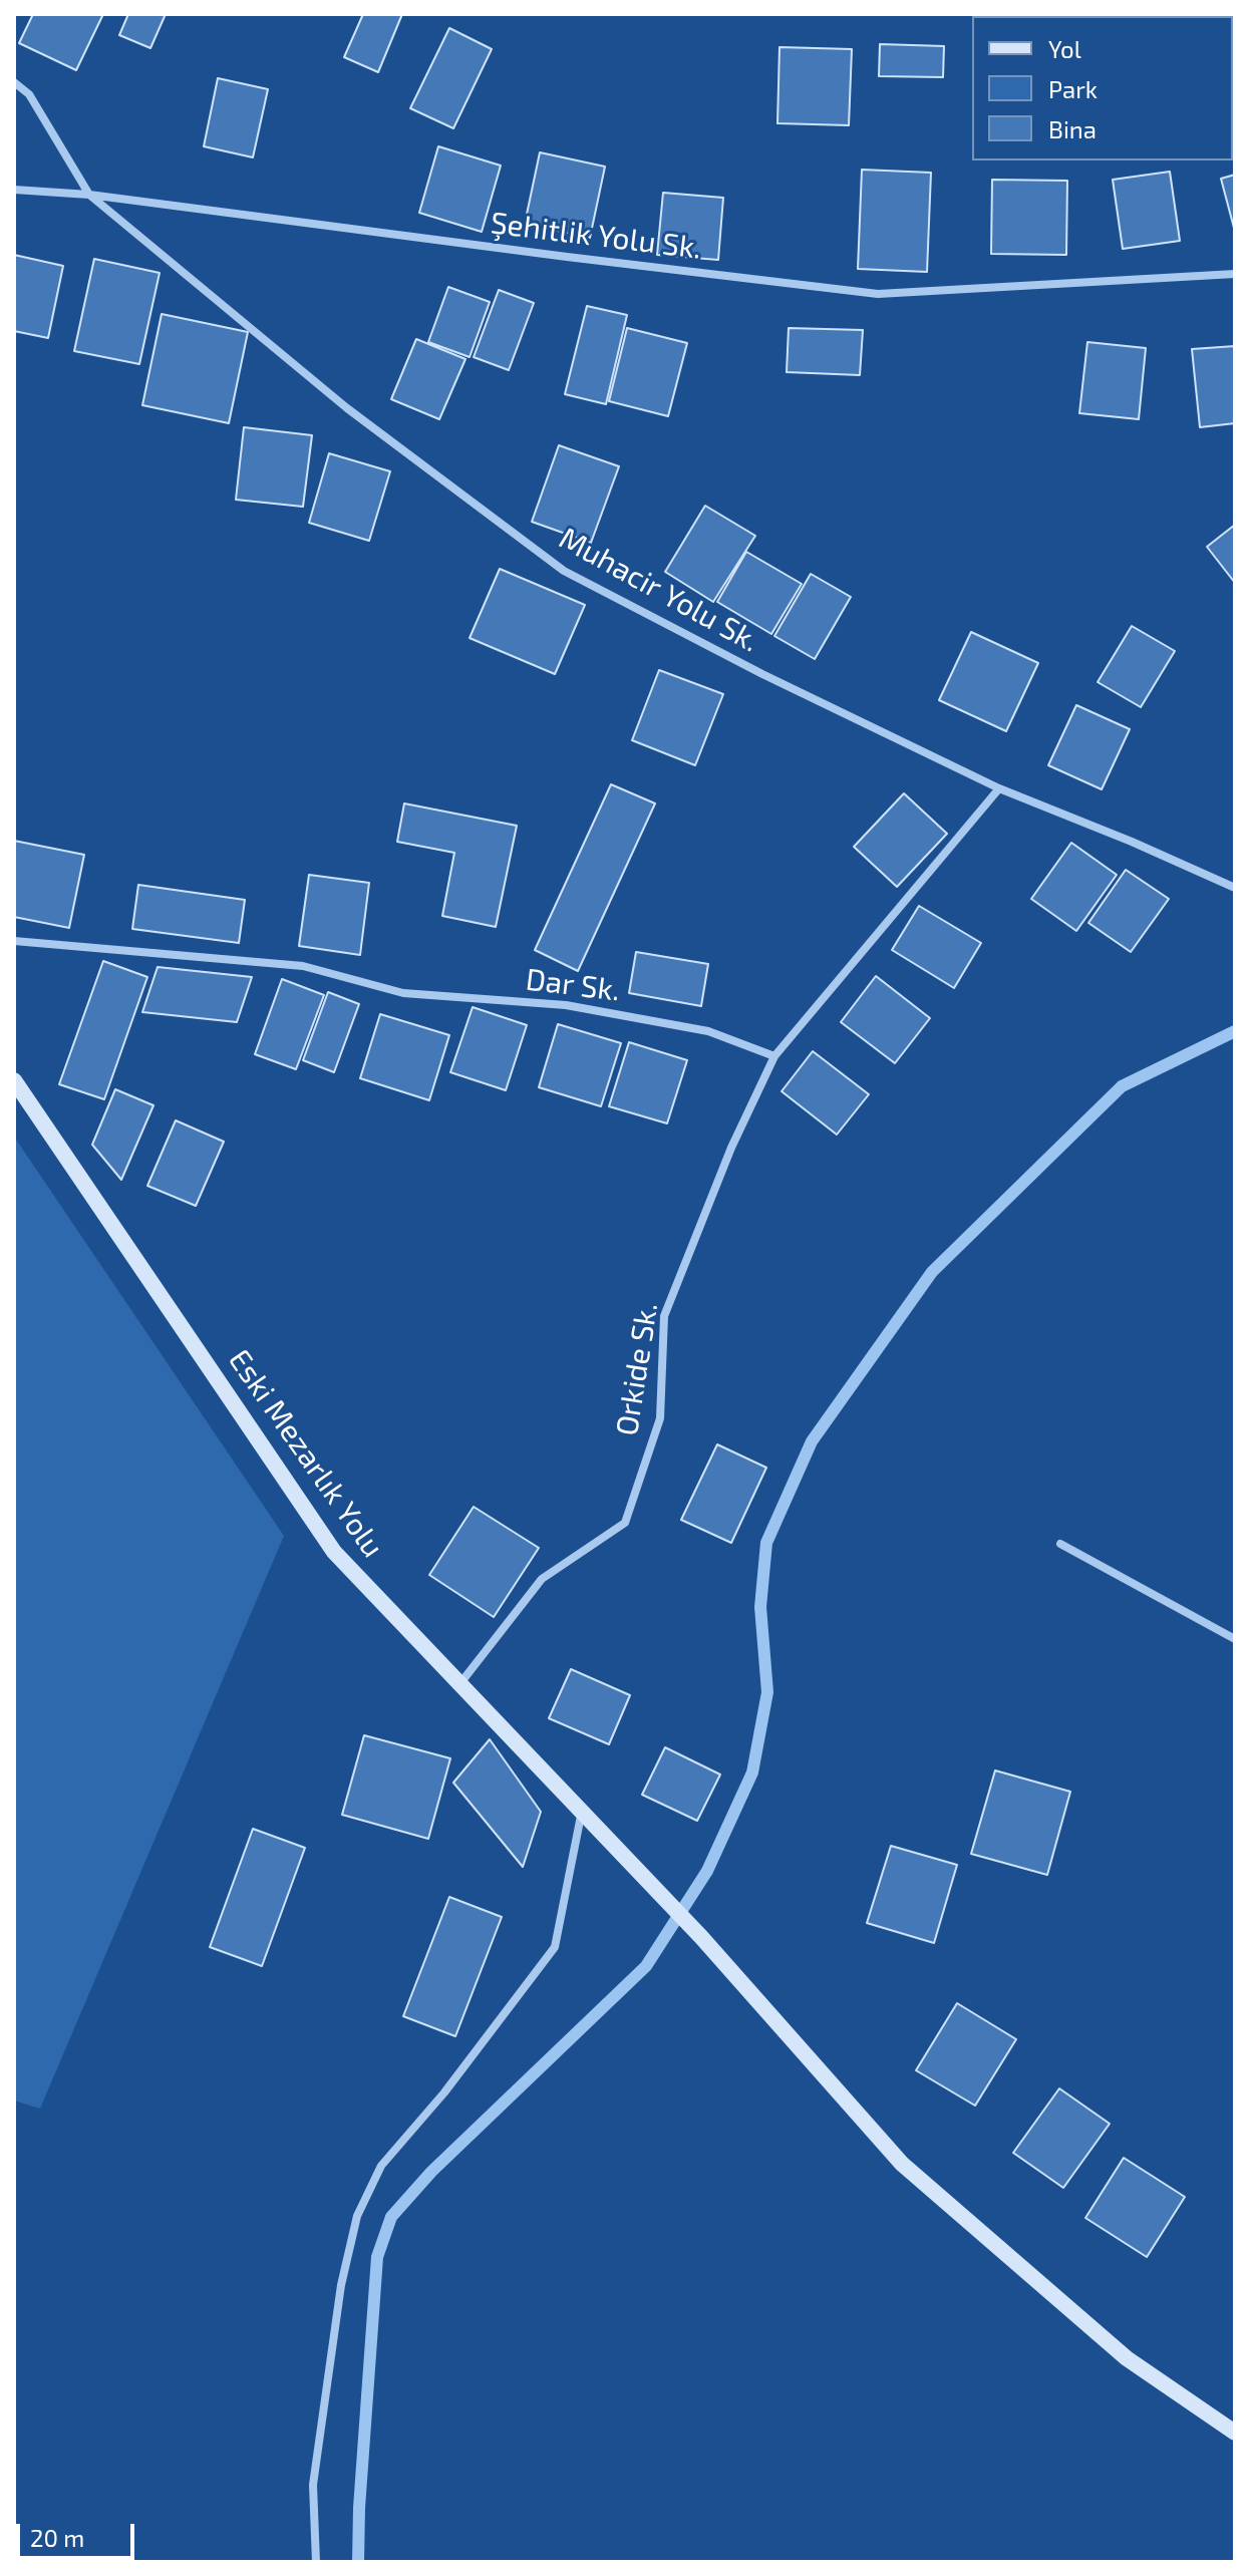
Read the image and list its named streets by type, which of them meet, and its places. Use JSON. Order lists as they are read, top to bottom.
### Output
{
  "streets": {
    "street": [
      "Şehitlik Yolu Sk.",
      "Muhacir Yolu Sk.",
      "Dar Sk.",
      "Orkide Sk.",
      "Eski Mezarlık Yolu"
    ]
  },
  "crossings": [
    ["Şehitlik Yolu Sk.", "Muhacir Yolu Sk."],
    ["Dar Sk.", "Orkide Sk."],
    ["Orkide Sk.", "Eski Mezarlık Yolu"]
  ],
  "legend": ["Yol", "Park", "Bina"],
  "scale_bar": "20 m"
}
